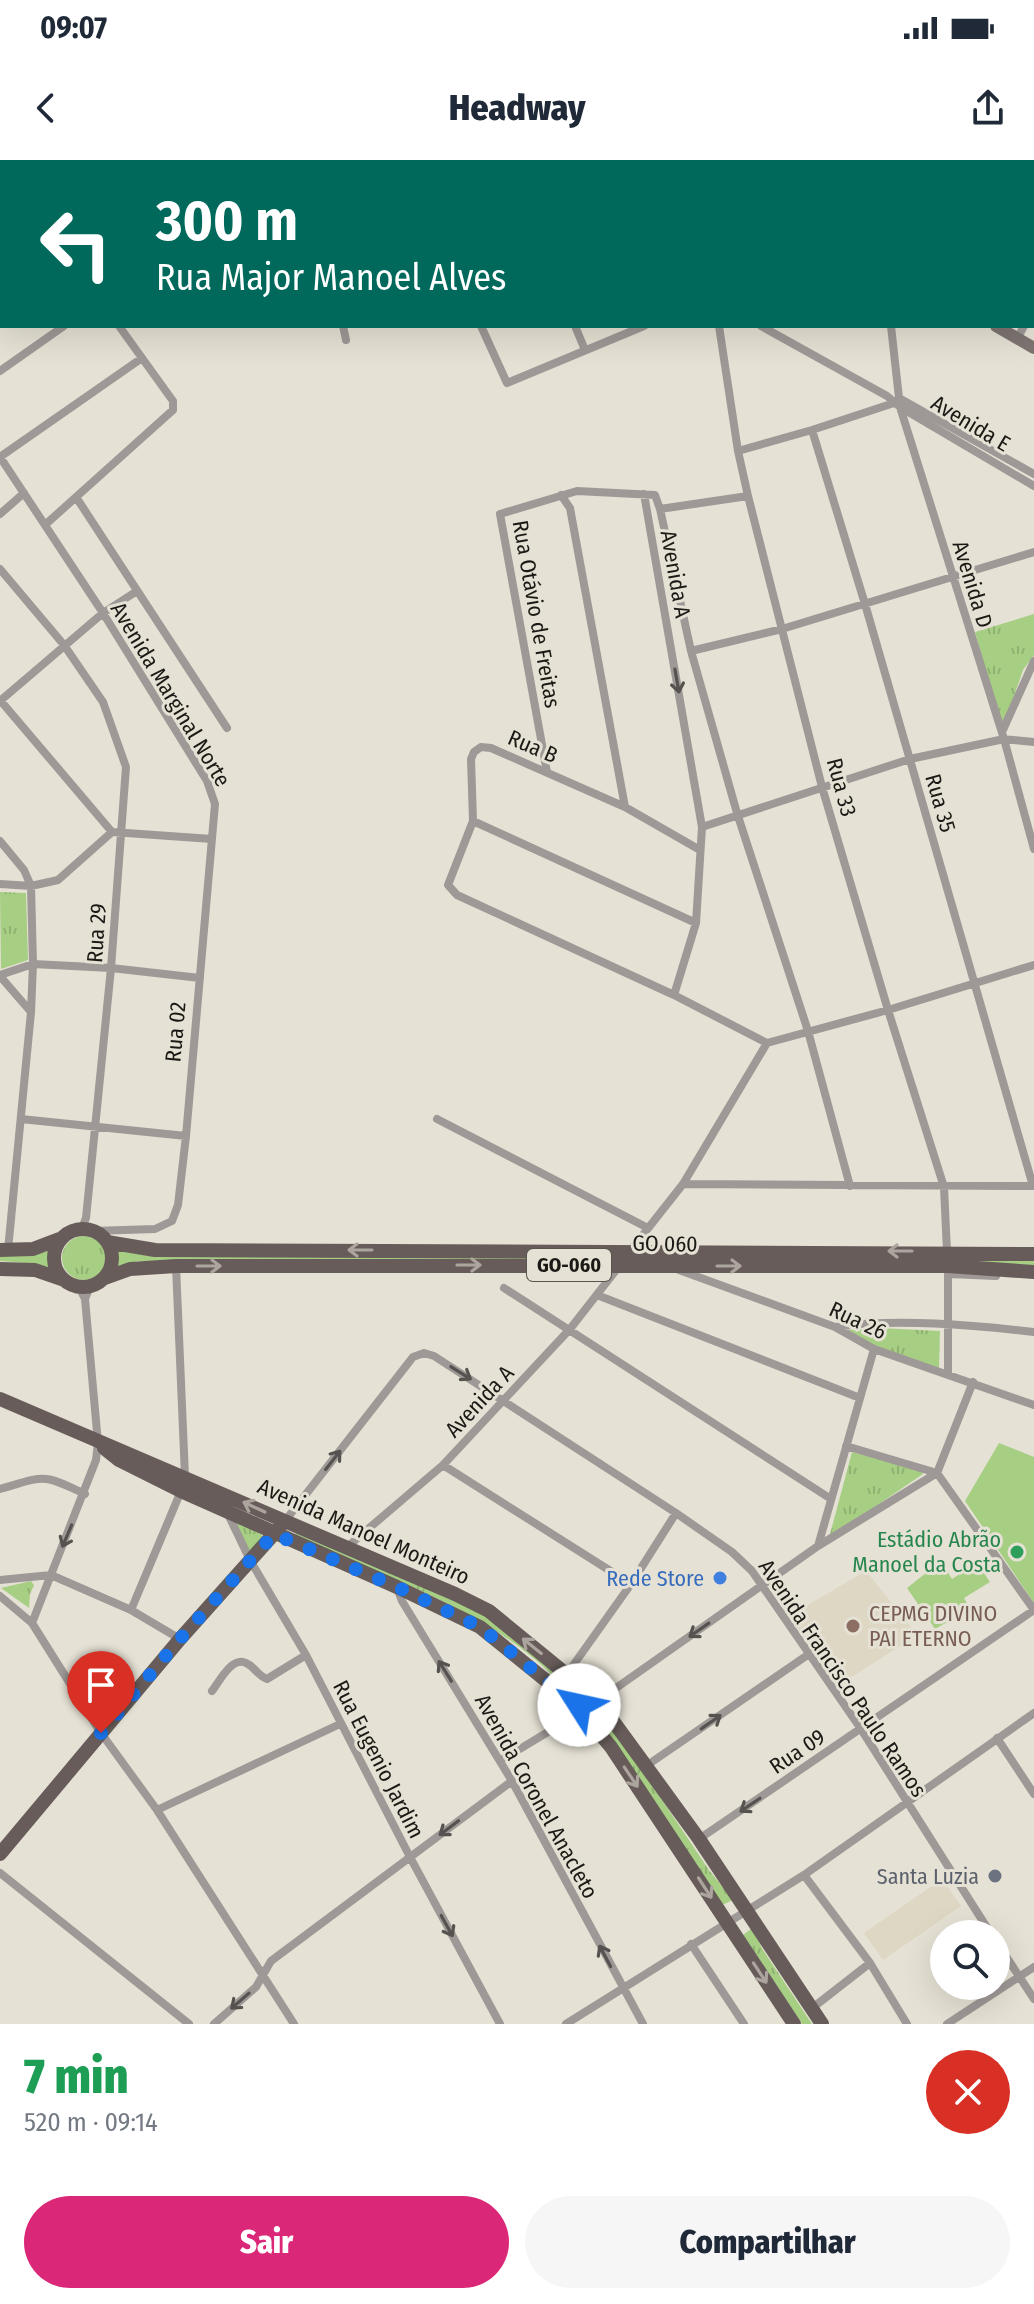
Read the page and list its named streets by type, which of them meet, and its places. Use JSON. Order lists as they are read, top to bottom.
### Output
{
  "streets": {
    "main road": ["GO 060", "GO-060", "Avenida Manoel Monteiro"],
    "street": [
      "Avenida E",
      "Avenida A",
      "Avenida D",
      "Rua Otávio de Freitas",
      "Avenida Marginal Norte",
      "Rua B",
      "Rua 33",
      "Rua 35",
      "Rua 29",
      "Rua 02",
      "Rua 26",
      "Avenida Francisco Paulo Ramos",
      "Rua 09",
      "Rua Eugenio Jardim",
      "Avenida Coronel Anacleto"
    ]
  },
  "crossings": [
    ["Avenida E", "Avenida D"],
    ["Avenida A", "Rua Otávio de Freitas"],
    ["Avenida A", "Rua B"],
    ["Avenida A", "GO 060"],
    ["Avenida A", "Avenida Manoel Monteiro"],
    ["Avenida A", "Avenida Francisco Paulo Ramos"],
    ["Rua Otávio de Freitas", "Rua B"],
    ["Avenida Marginal Norte", "Rua 02"],
    ["Rua 33", "GO 060"],
    ["Rua 33", "Rua 26"],
    ["Rua 29", "Rua 02"],
    ["Rua 29", "GO 060"],
    ["Rua 29", "GO-060"],
    ["Rua 02", "GO 060"],
    ["Rua 02", "GO-060"],
    ["GO 060", "GO-060"],
    ["GO 060", "Rua 26"],
    ["Avenida Manoel Monteiro", "Avenida Francisco Paulo Ramos"],
    ["Avenida Manoel Monteiro", "Rua 09"],
    ["Avenida Manoel Monteiro", "Rua Eugenio Jardim"],
    ["Avenida Manoel Monteiro", "Avenida Coronel Anacleto"],
    ["Avenida Francisco Paulo Ramos", "Rua 09"]
  ],
  "one_way": ["Rua 09", "Avenida Coronel Anacleto"],
  "places": [
    "Estádio Abrão Manoel da Costa",
    "Rede Store",
    "CEPMG DIVINO PAI ETERNO",
    "Santa Luzia"
  ],
  "page": {
    "status": "09:07",
    "header": "Headway",
    "turn": ["300 m", "Rua Major Manoel Alves"],
    "heading": ["7 min", "520 m · 09:14"],
    "buttons": ["Sair", "Compartilhar"]
  }
}
